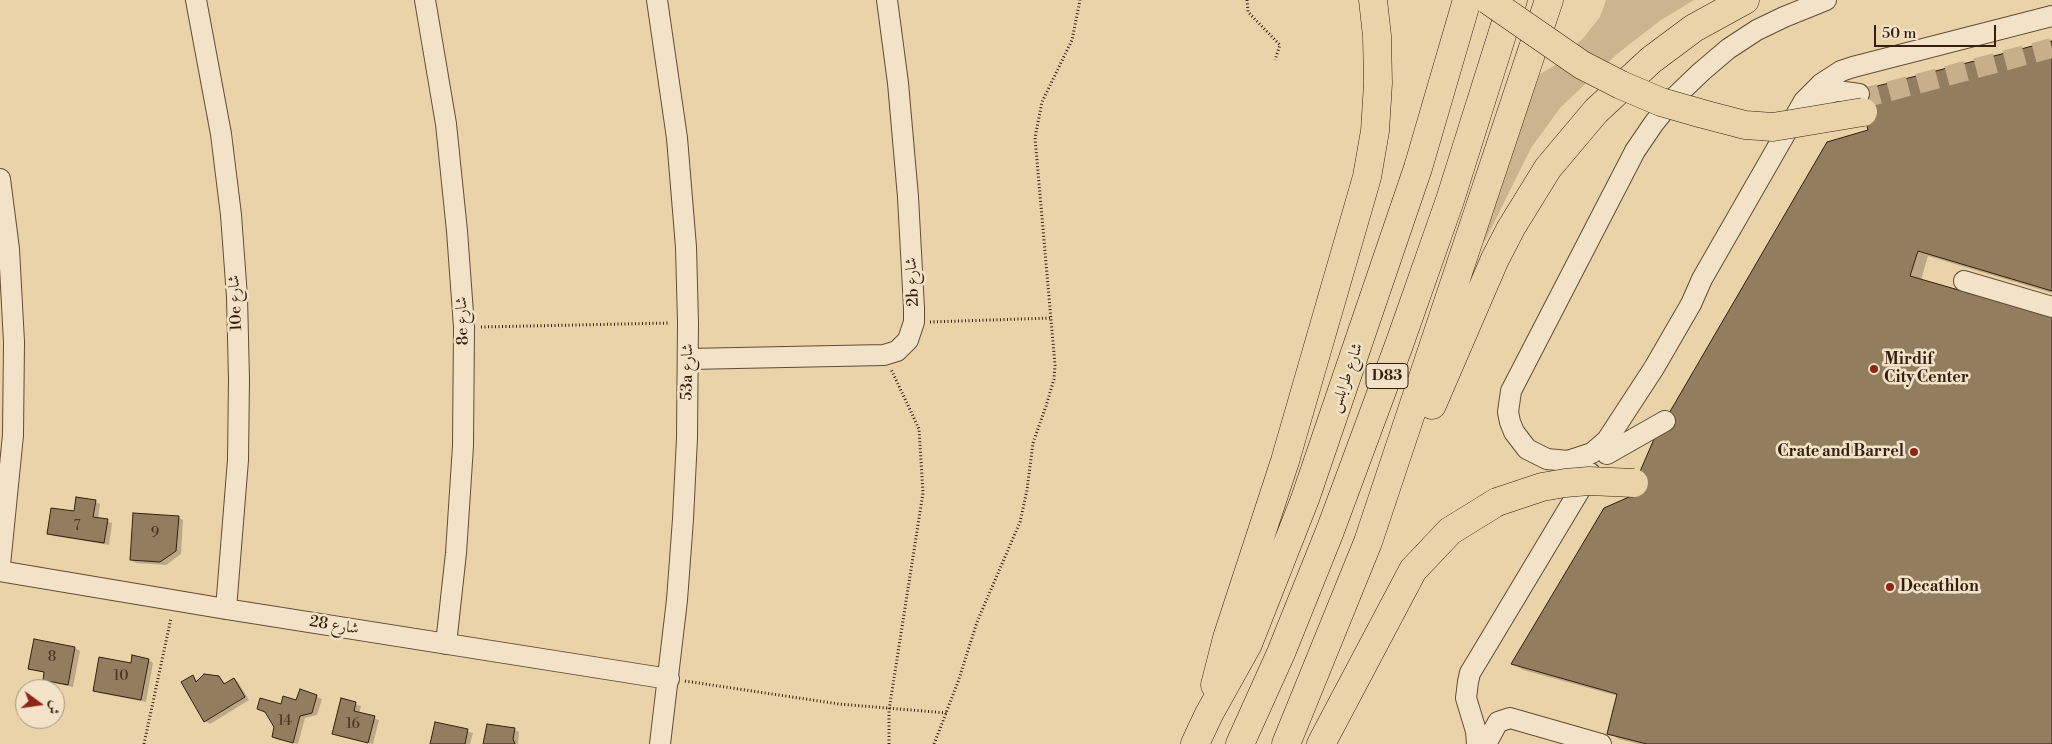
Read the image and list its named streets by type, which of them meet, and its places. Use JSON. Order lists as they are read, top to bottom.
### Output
{
  "streets": {
    "highway": ["D83", "شارع طرابلس"],
    "street": [
      "2b شارع",
      "10e شارع",
      "8e شارع",
      "53a شارع",
      "شارع 28"
    ]
  },
  "crossings": [
    ["10e شارع", "شارع 28"],
    ["8e شارع", "شارع 28"],
    ["53a شارع", "شارع 28"]
  ],
  "places": ["Mirdif City Center", "Crate and Barrel", "Decathlon"],
  "house_numbers": [
    "7",
    "9",
    "8",
    "10",
    "14",
    "16"
  ],
  "scale_bar": "50 m",
  "north": "right"
}
